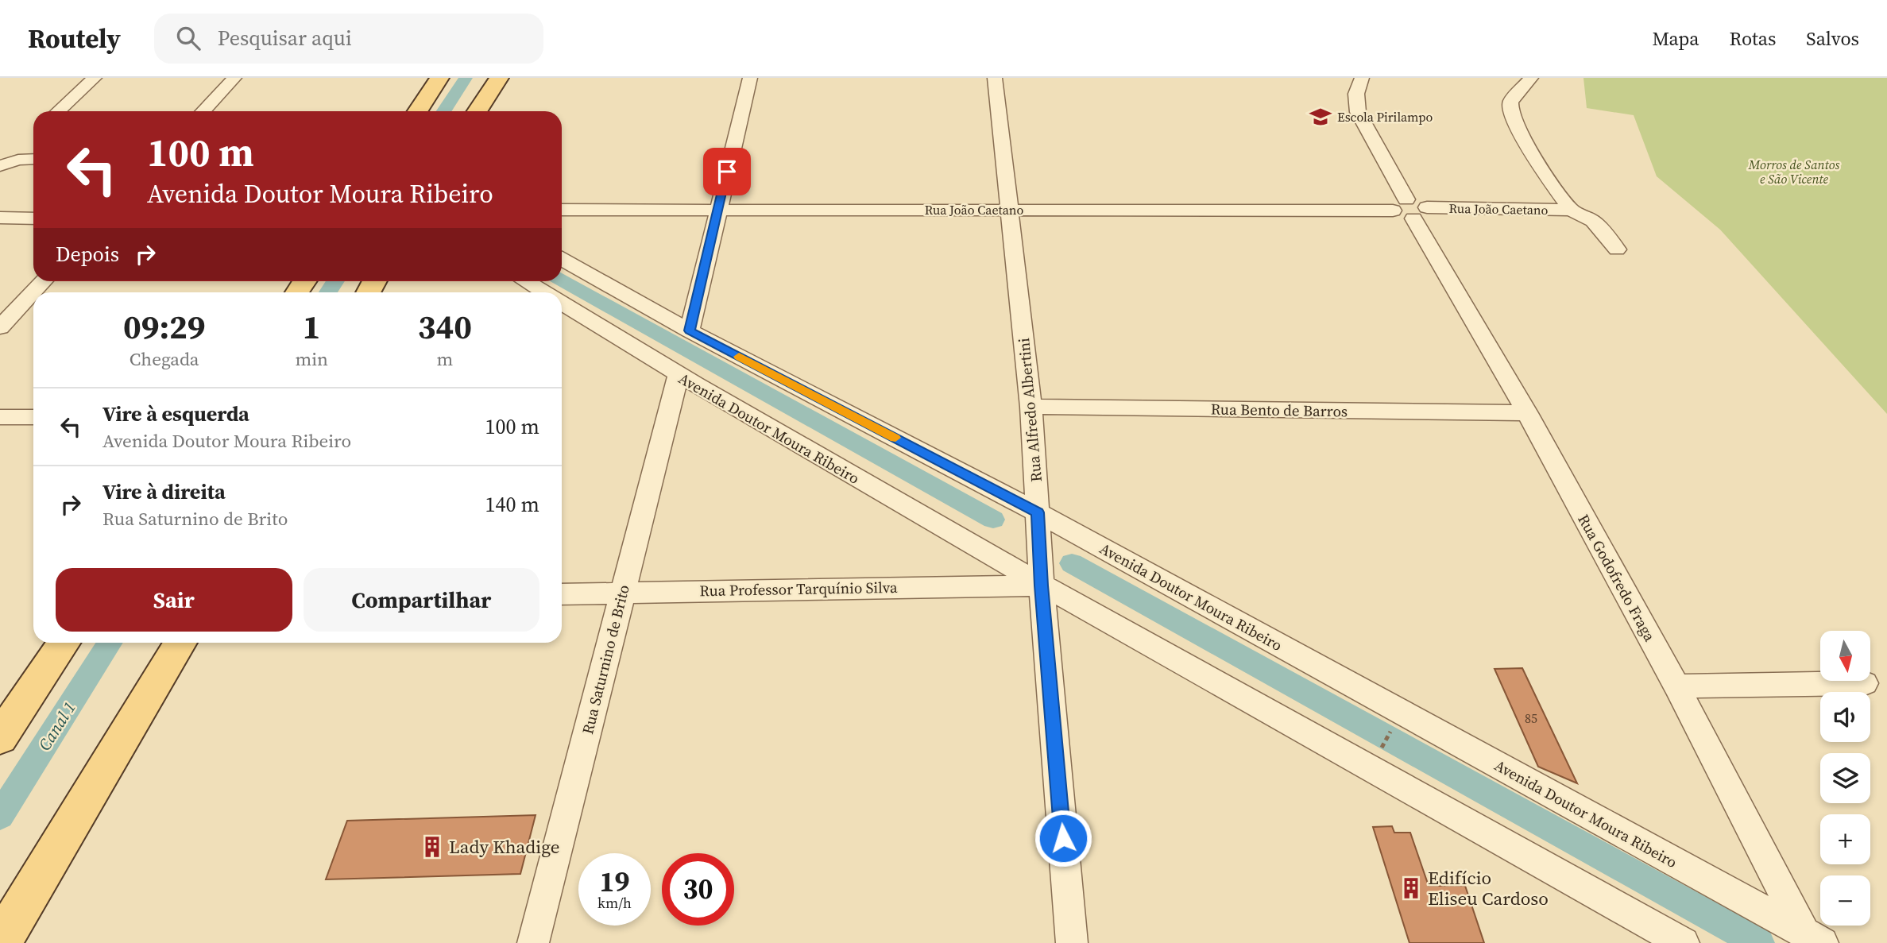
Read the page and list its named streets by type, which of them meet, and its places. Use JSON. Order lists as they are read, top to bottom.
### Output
{
  "streets": {
    "street": [
      "Rua João Caetano",
      "Rua Alfredo Albertini",
      "Rua Bento de Barros",
      "Avenida Doutor Moura Ribeiro",
      "Rua Godofredo Fraga",
      "Rua Professor Tarquínio Silva",
      "Rua Saturnino de Brito"
    ]
  },
  "crossings": [
    ["Rua João Caetano", "Rua Alfredo Albertini"],
    ["Rua João Caetano", "Rua Godofredo Fraga"],
    ["Rua Alfredo Albertini", "Rua Bento de Barros"],
    ["Rua Alfredo Albertini", "Avenida Doutor Moura Ribeiro"],
    ["Rua Alfredo Albertini", "Rua Professor Tarquínio Silva"],
    ["Rua Bento de Barros", "Rua Godofredo Fraga"],
    ["Avenida Doutor Moura Ribeiro", "Rua Godofredo Fraga"],
    ["Avenida Doutor Moura Ribeiro", "Rua Professor Tarquínio Silva"],
    ["Avenida Doutor Moura Ribeiro", "Rua Saturnino de Brito"],
    ["Rua Professor Tarquínio Silva", "Rua Saturnino de Brito"]
  ],
  "water": ["Canal 1"],
  "parks": ["Morros de Santos e São Vicente"],
  "places": {
    "school or university": ["Escola Pirilampo"],
    "building": ["Lady Khadige", "Edifício Eliseu Cardoso"]
  },
  "house_numbers": ["85"],
  "north": "bottom",
  "page": {
    "header": "Routely",
    "search": "Pesquisar aqui",
    "nav": ["Mapa", "Rotas", "Salvos"],
    "turn": ["100 m", "Avenida Doutor Moura Ribeiro"],
    "then": "Depois",
    "eta": [
      "09:29",
      "Chegada",
      "1",
      "min",
      "340",
      "m"
    ],
    "list": [
      {
        "name": "Vire à esquerda",
        "note": "Avenida Doutor Moura Ribeiro",
        "value": "100 m"
      },
      {
        "name": "Vire à direita",
        "note": "Rua Saturnino de Brito",
        "value": "140 m"
      }
    ],
    "buttons": ["Sair", "Compartilhar"],
    "map_buttons": ["+", "−"],
    "speed": "19 km/h",
    "limit": "30"
  }
}
